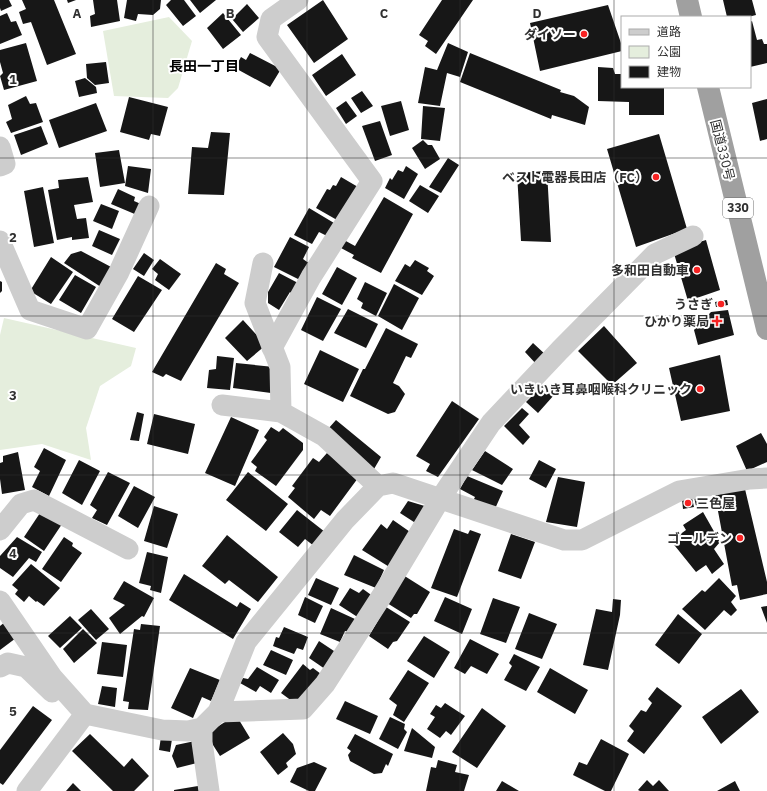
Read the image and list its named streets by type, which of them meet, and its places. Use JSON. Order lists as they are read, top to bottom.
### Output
{
  "streets": {
    "highway": ["国道330号", "330"]
  },
  "districts": ["長田一丁目"],
  "places": {
    "other": [
      "ダイソー",
      "ベスト電器長田店（FC）",
      "多和田自動車",
      "うさぎ",
      "いきいき耳鼻咽喉科クリニック",
      "三色屋",
      "ゴールデン"
    ],
    "health": ["ひかり薬局"]
  },
  "legend": ["道路", "公園", "建物"],
  "grid": {
    "columns": [
      "A",
      "B",
      "C",
      "D"
    ],
    "rows": [
      "1",
      "2",
      "3",
      "4",
      "5"
    ]
  }
}
